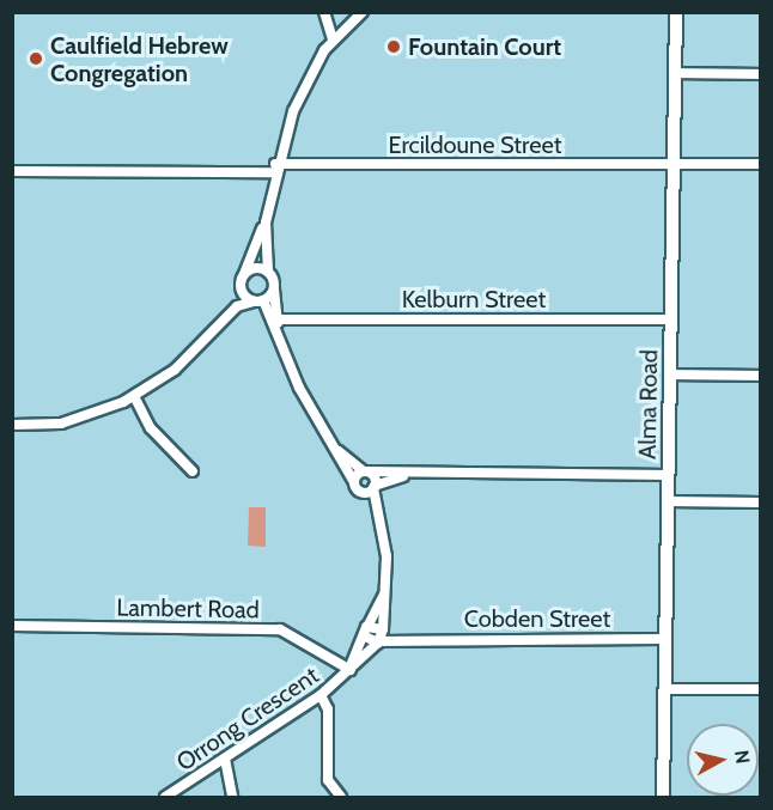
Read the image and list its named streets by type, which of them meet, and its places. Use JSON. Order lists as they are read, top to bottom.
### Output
{
  "streets": {
    "street": [
      "Ercildoune Street",
      "Kelburn Street",
      "Alma Road",
      "Lambert Road",
      "Cobden Street",
      "Orrong Crescent"
    ]
  },
  "crossings": [
    ["Ercildoune Street", "Alma Road"],
    ["Kelburn Street", "Alma Road"],
    ["Alma Road", "Cobden Street"],
    ["Lambert Road", "Orrong Crescent"],
    ["Cobden Street", "Orrong Crescent"]
  ],
  "places": ["Fountain Court", "Caulfield Hebrew Congregation"],
  "north": "right"
}
